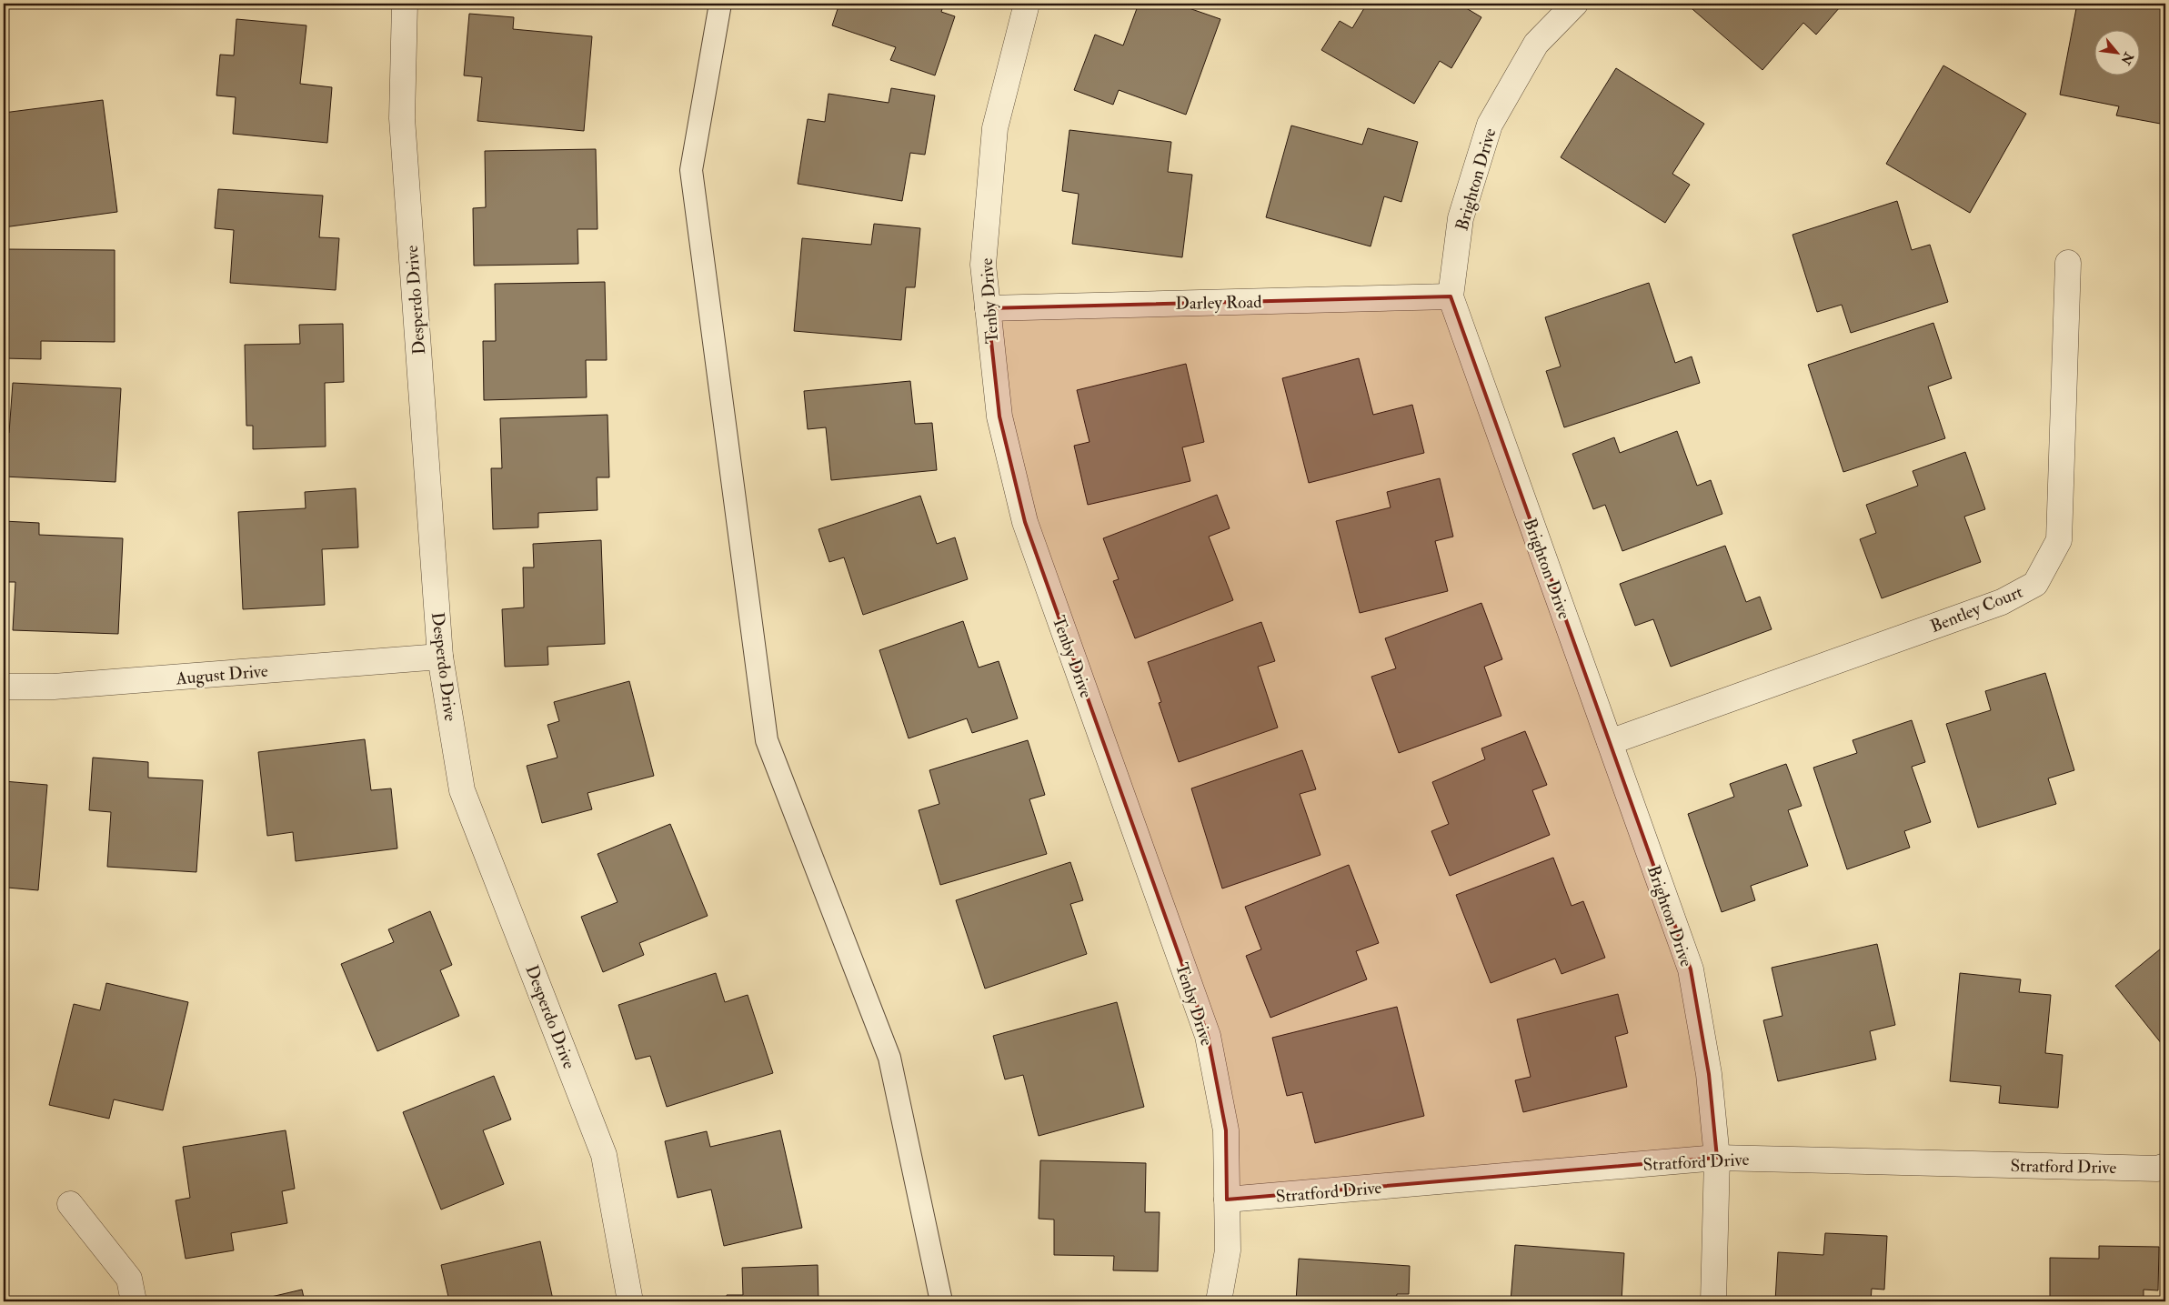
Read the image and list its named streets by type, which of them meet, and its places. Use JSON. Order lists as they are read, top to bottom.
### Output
{
  "streets": {
    "street": [
      "Brighton Drive",
      "Desperdo Drive",
      "Tenby Drive",
      "Darley Road",
      "Bentley Court",
      "August Drive",
      "Stratford Drive"
    ]
  },
  "crossings": [
    ["Brighton Drive", "Darley Road"],
    ["Brighton Drive", "Bentley Court"],
    ["Brighton Drive", "Stratford Drive"],
    ["Desperdo Drive", "August Drive"],
    ["Tenby Drive", "Darley Road"],
    ["Tenby Drive", "Stratford Drive"]
  ],
  "north": "bottom right"
}
